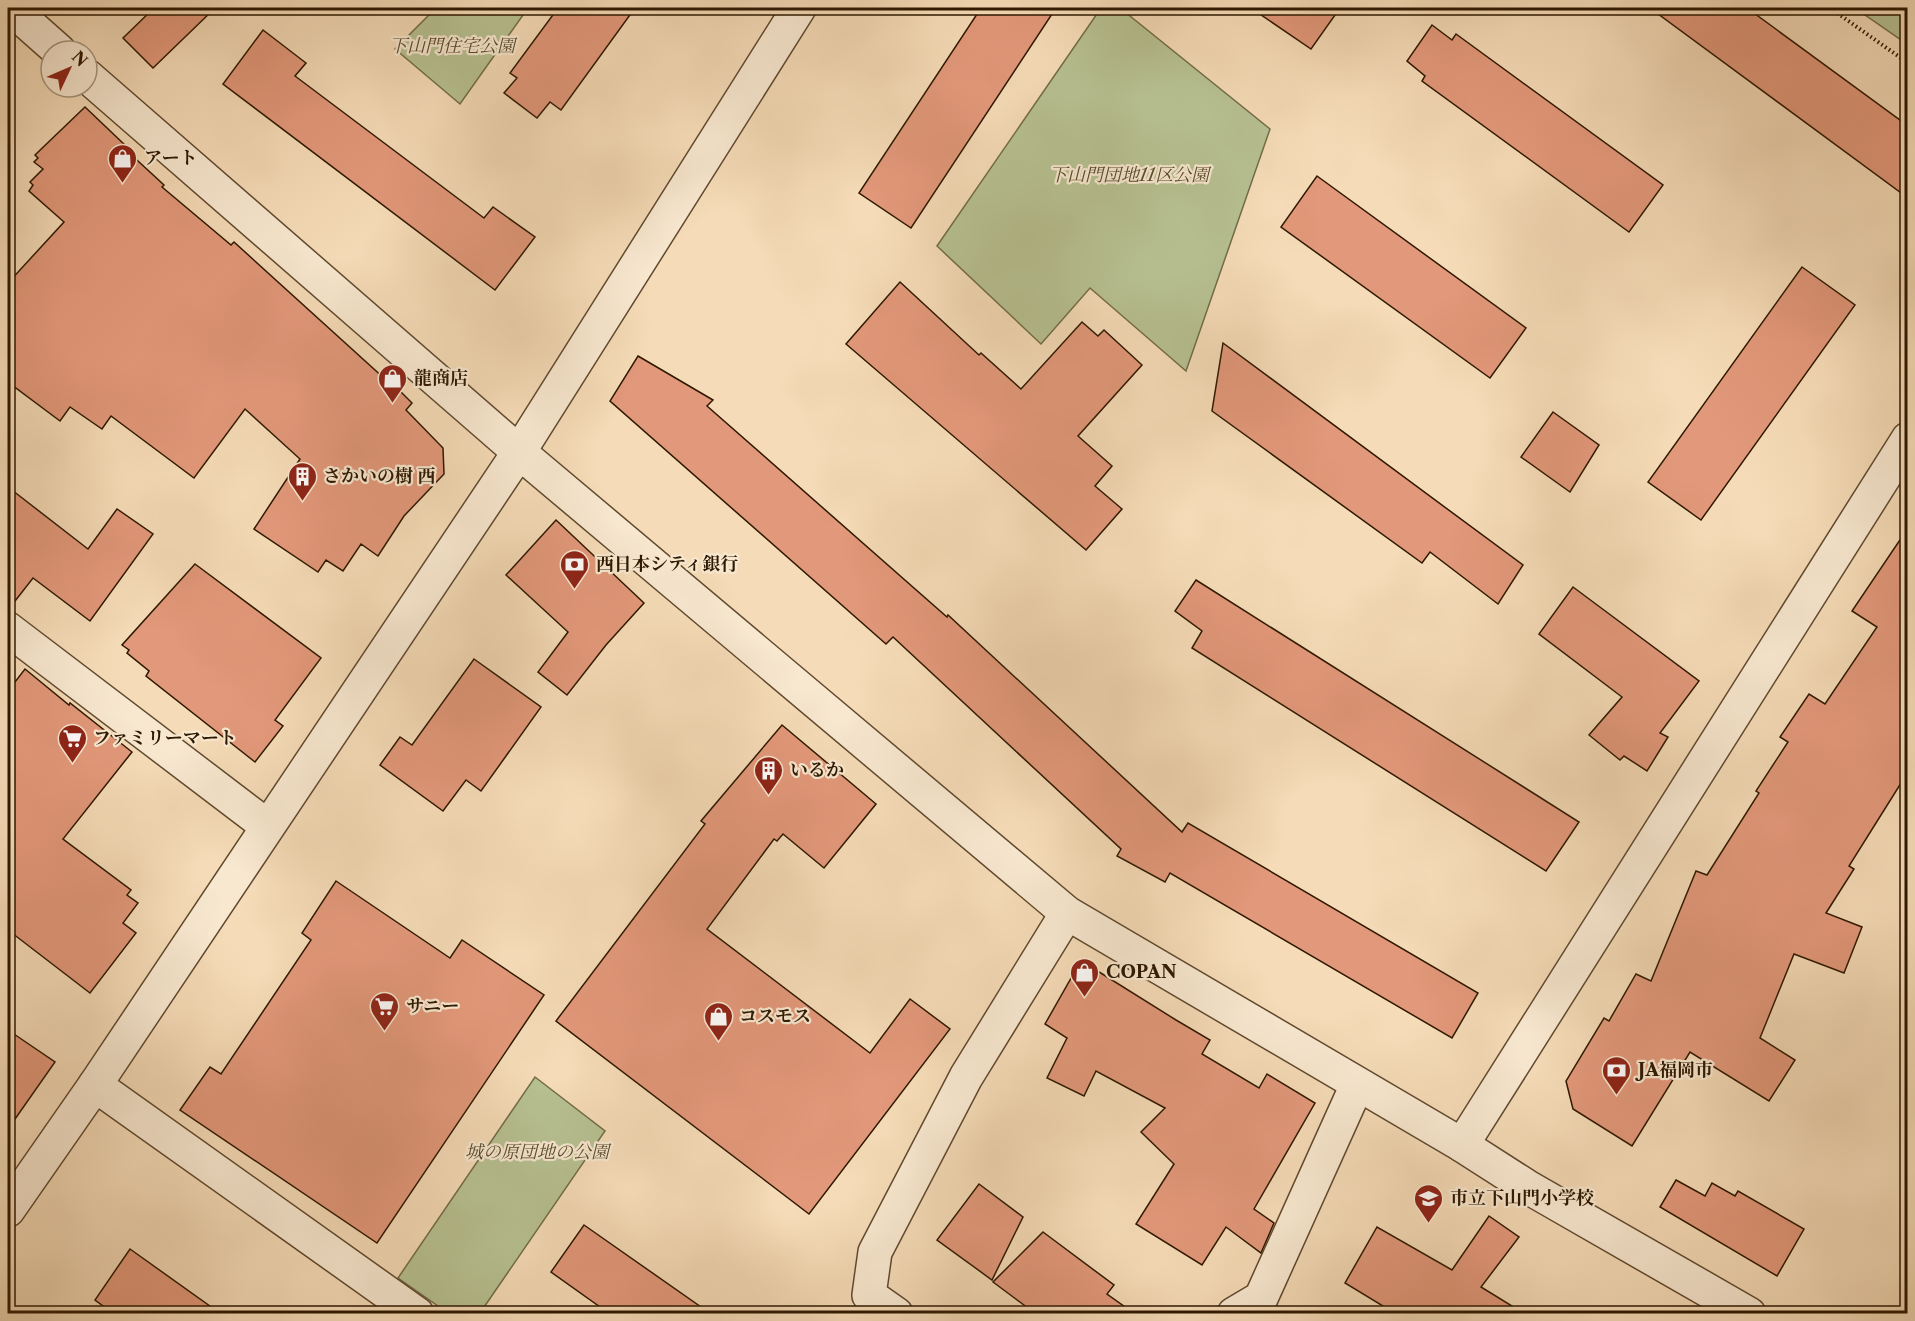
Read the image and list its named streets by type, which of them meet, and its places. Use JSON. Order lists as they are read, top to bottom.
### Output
{
  "parks": ["下山門住宅公園", "下山門団地11区公園", "城の原団地の公園"],
  "places": {
    "shop": [
      "アート",
      "龍商店",
      "COPAN",
      "コスモス"
    ],
    "building": ["さかいの樹 西", "いるか"],
    "bank": ["西日本シティ銀行", "JA福岡市"],
    "supermarket": ["ファミリーマート", "サニー"],
    "school or university": ["市立下山門小学校"]
  },
  "north": "top right"
}
